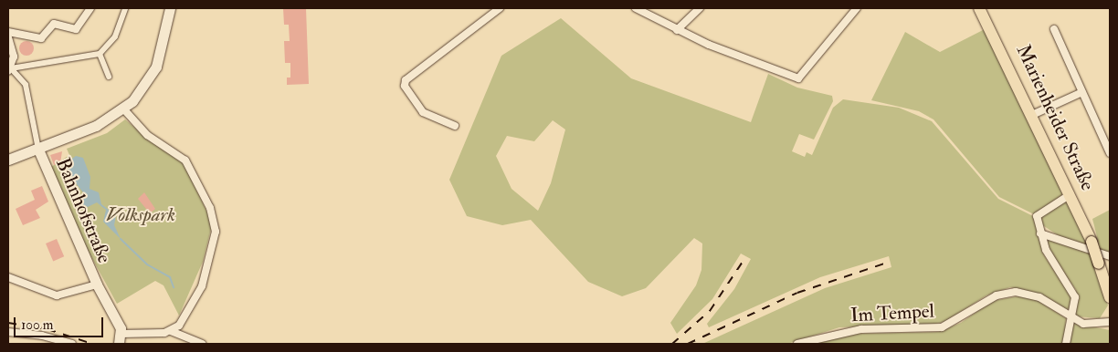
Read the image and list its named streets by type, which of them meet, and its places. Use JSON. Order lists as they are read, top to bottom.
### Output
{
  "streets": {
    "main road": ["Marienheider Straße", "Bahnhofstraße"],
    "street": ["Im Tempel"]
  },
  "parks": ["Volkspark"],
  "scale_bar": "100 m"
}
